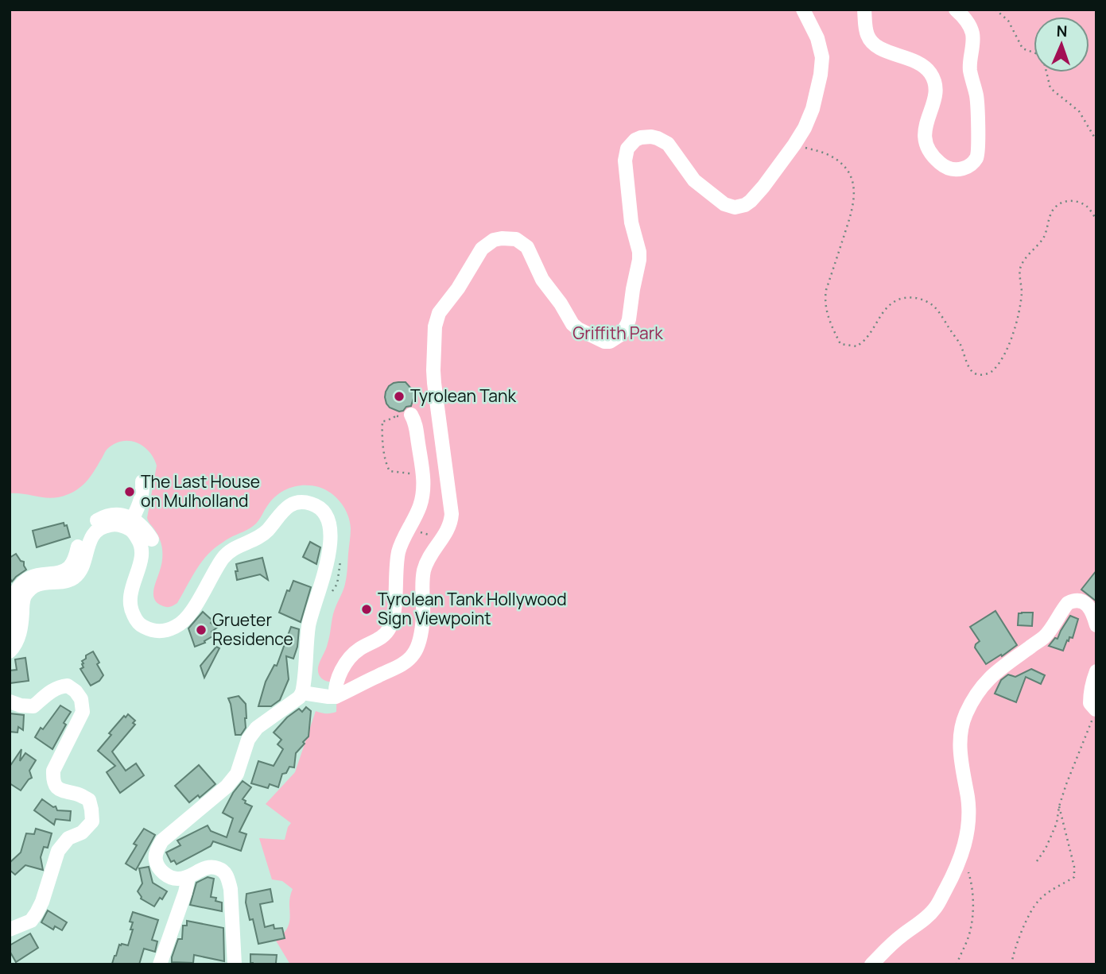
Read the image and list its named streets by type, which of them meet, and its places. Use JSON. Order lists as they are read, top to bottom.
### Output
{
  "parks": ["Griffith Park"],
  "places": [
    "Tyrolean Tank",
    "The Last House on Mulholland",
    "Tyrolean Tank Hollywood Sign Viewpoint",
    "Grueter Residence"
  ],
  "north": "top"
}
